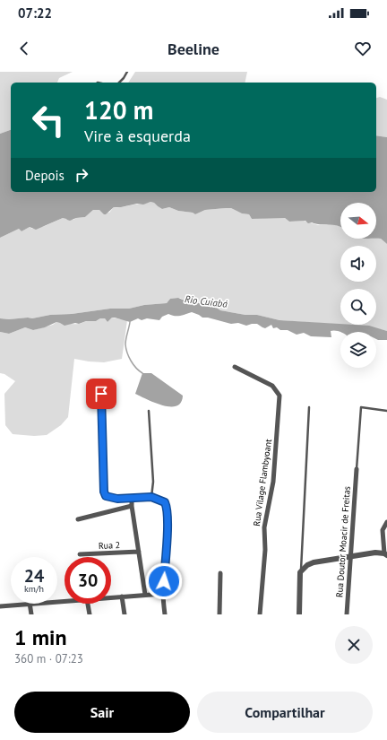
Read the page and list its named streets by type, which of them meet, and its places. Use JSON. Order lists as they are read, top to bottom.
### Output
{
  "streets": {
    "street": ["Rua Vilage Flambyoant", "Rua Doutor Moacir de Freitas", "Rua 2"]
  },
  "water": ["Rio Cuiabá"],
  "north": "right",
  "page": {
    "status": "07:22",
    "header": "Beeline",
    "turn": ["120 m", "Vire à esquerda"],
    "then": "Depois",
    "speed": "24 km/h",
    "limit": "30",
    "heading": ["1 min", "360 m · 07:23"],
    "buttons": ["Sair", "Compartilhar"]
  }
}
